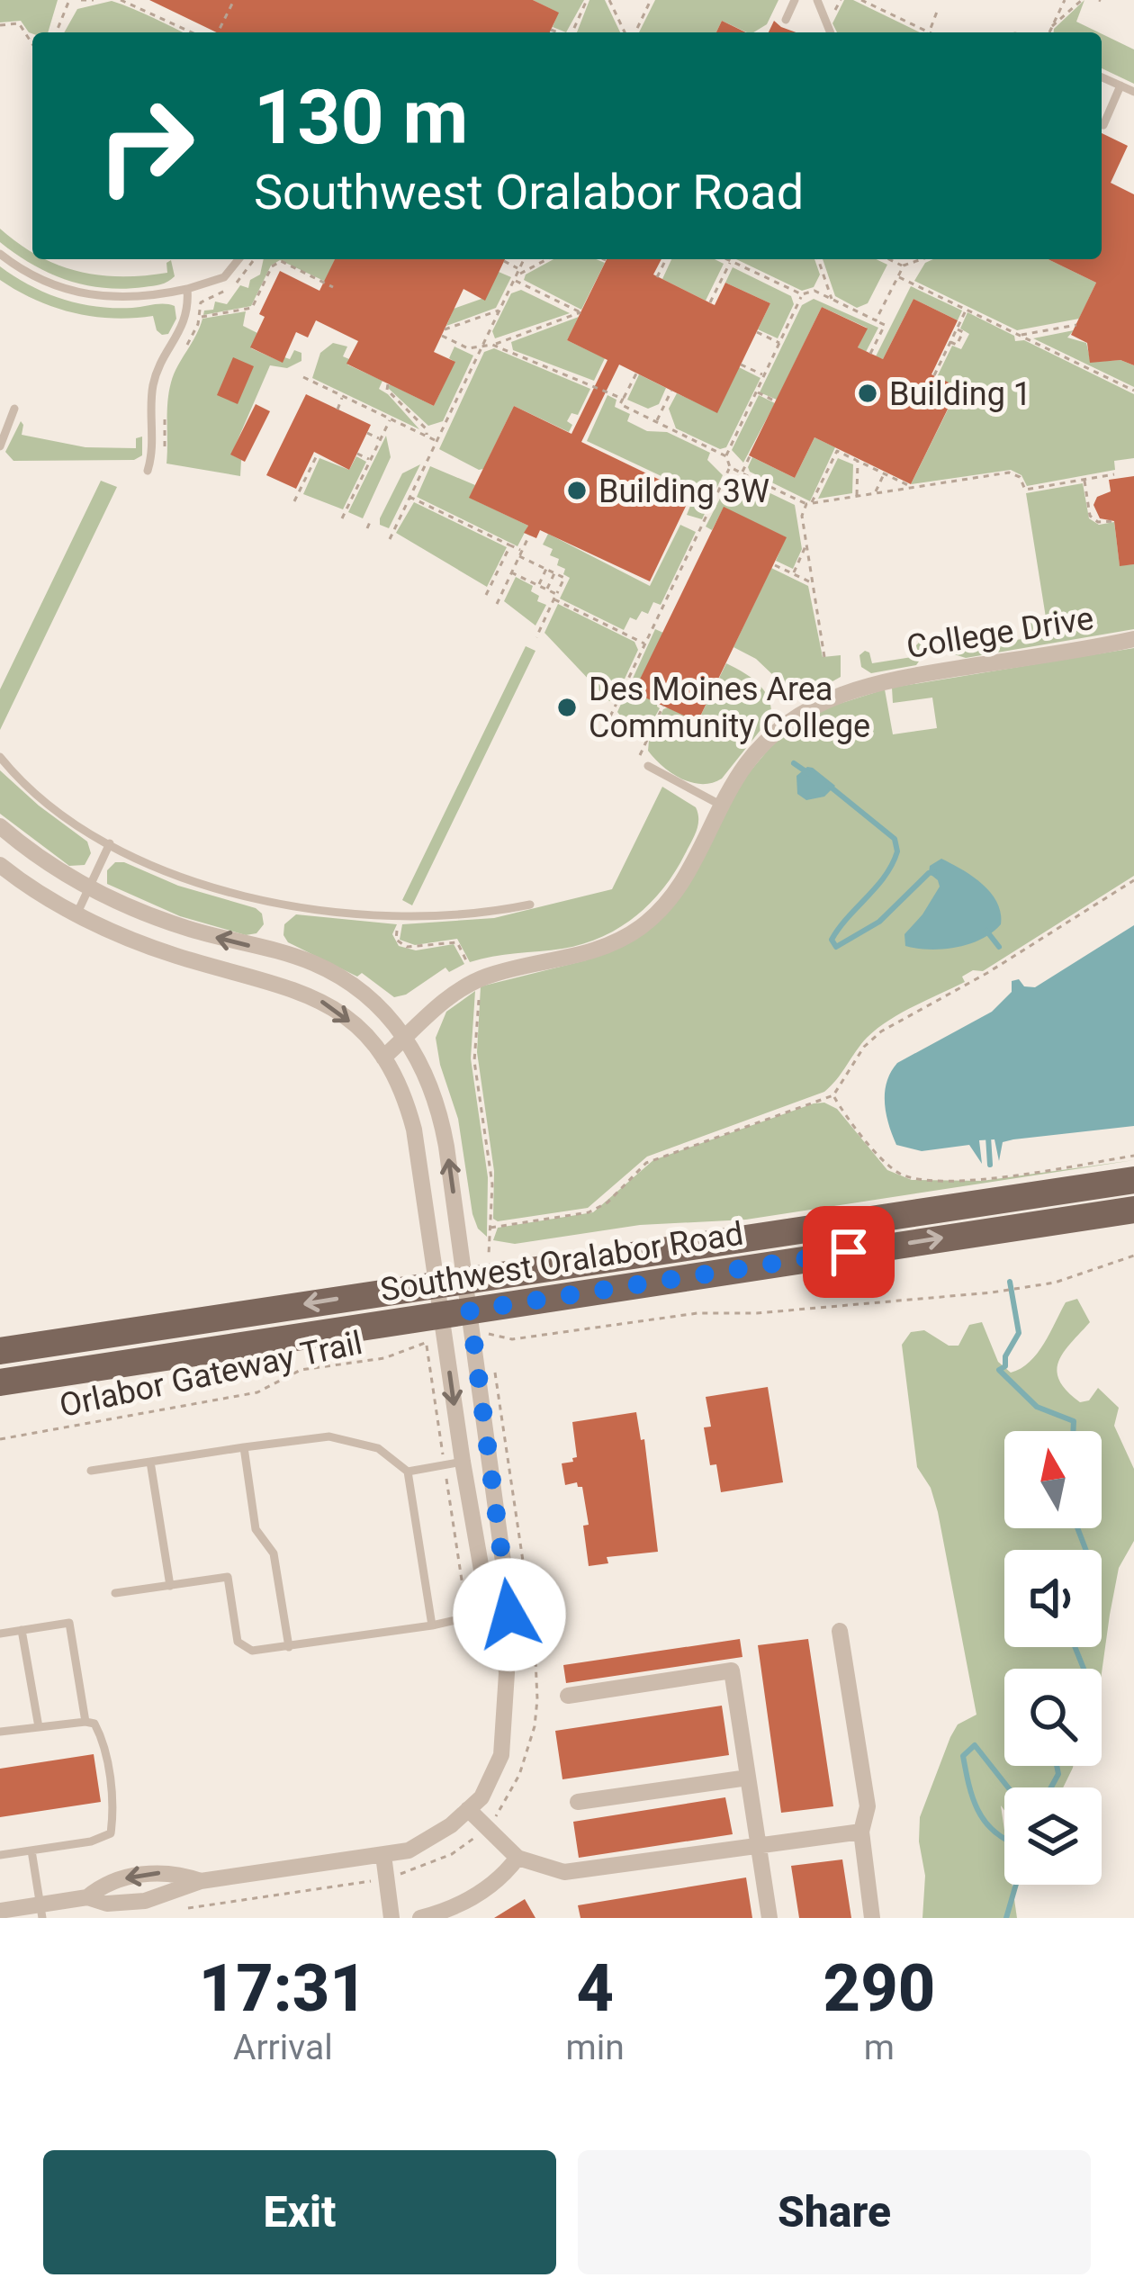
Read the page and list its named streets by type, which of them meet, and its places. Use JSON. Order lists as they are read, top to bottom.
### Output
{
  "streets": {
    "main road": ["Southwest Oralabor Road"],
    "street": ["College Drive"],
    "path": ["Orlabor Gateway Trail"]
  },
  "places": ["Building 1", "Building 3W", "Des Moines Area Community College"],
  "north": "top",
  "page": {
    "turn": ["130 m", "Southwest Oralabor Road"],
    "eta": [
      "17:31",
      "Arrival",
      "4",
      "min",
      "290",
      "m"
    ],
    "buttons": ["Exit", "Share"]
  }
}
